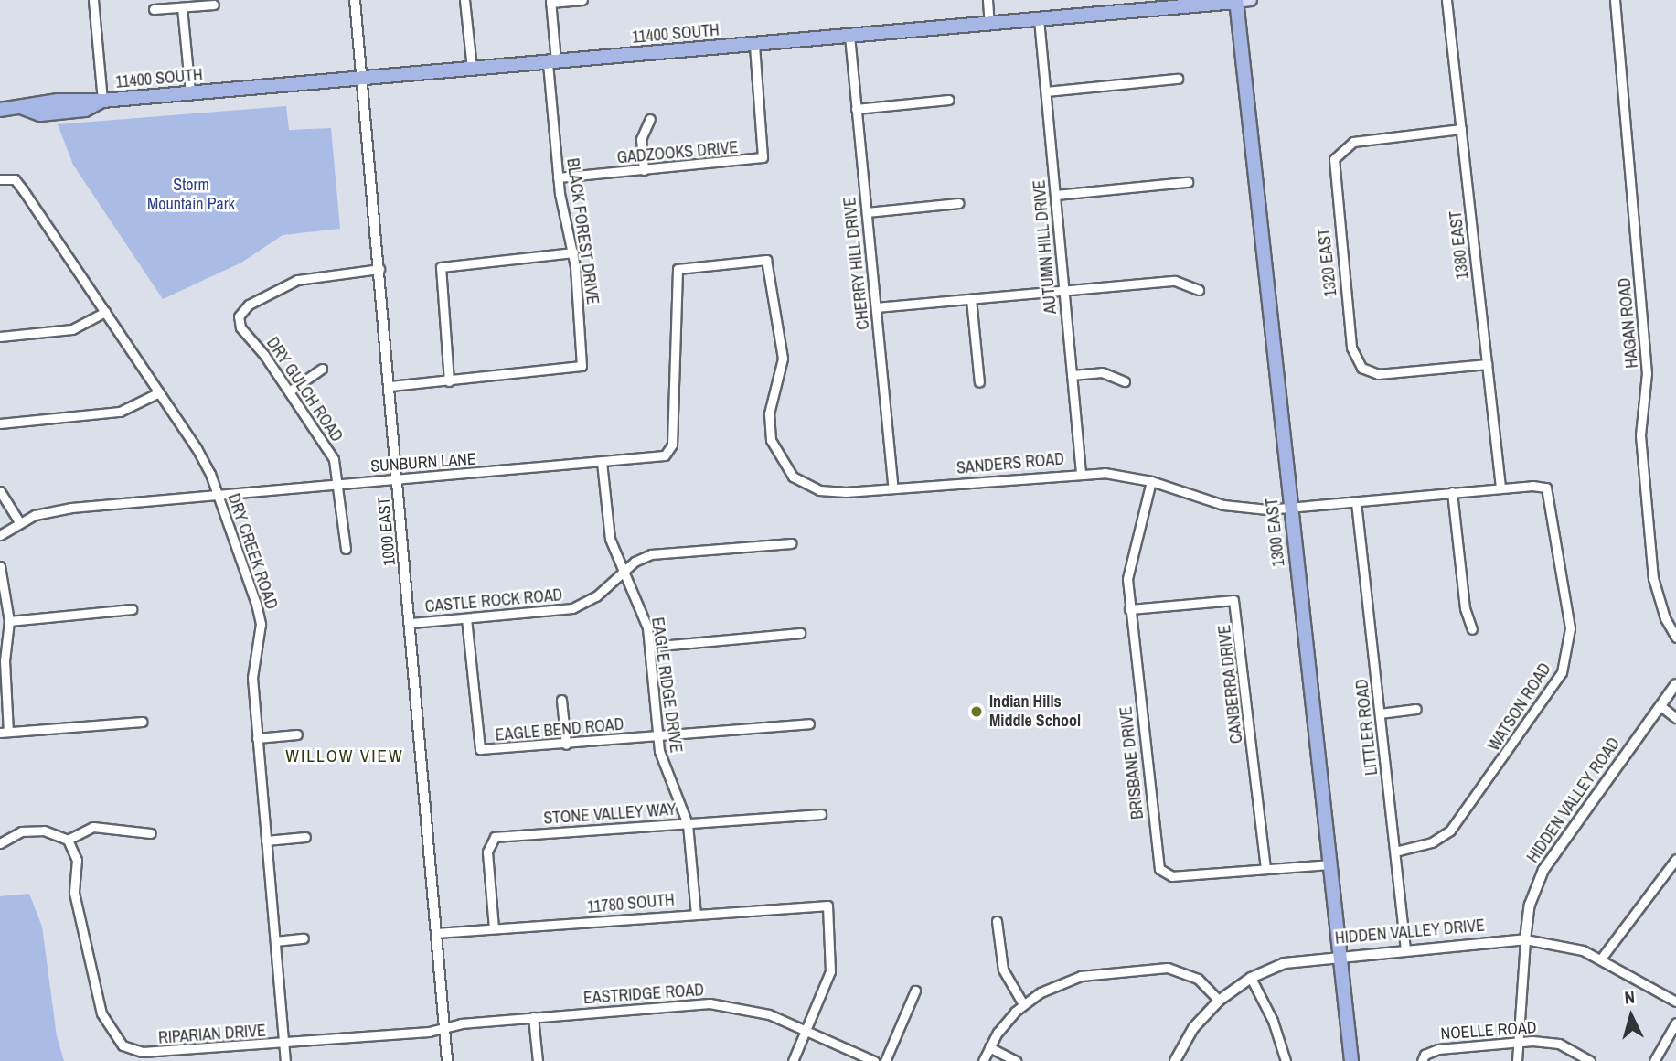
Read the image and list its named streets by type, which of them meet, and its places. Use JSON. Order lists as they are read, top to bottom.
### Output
{
  "streets": {
    "main road": ["11400 SOUTH", "1300 EAST"],
    "street": [
      "GADZOOKS DRIVE",
      "BLACK FOREST DRIVE",
      "1380 EAST",
      "AUTUMN HILL DRIVE",
      "1320 EAST",
      "CHERRY HILL DRIVE",
      "HAGAN ROAD",
      "DRY GULCH ROAD",
      "SUNBURN LANE",
      "SANDERS ROAD",
      "1000 EAST",
      "DRY CREEK ROAD",
      "CASTLE ROCK ROAD",
      "CANBERRA DRIVE",
      "EAGLE RIDGE DRIVE",
      "WATSON ROAD",
      "LITTLER ROAD",
      "EAGLE BEND ROAD",
      "BRISBANE DRIVE",
      "HIDDEN VALLEY ROAD",
      "STONE VALLEY WAY",
      "11780 SOUTH",
      "HIDDEN VALLEY DRIVE",
      "EASTRIDGE ROAD",
      "NOELLE ROAD",
      "RIPARIAN DRIVE"
    ]
  },
  "crossings": [
    ["11400 SOUTH", "GADZOOKS DRIVE"],
    ["11400 SOUTH", "BLACK FOREST DRIVE"],
    ["11400 SOUTH", "AUTUMN HILL DRIVE"],
    ["11400 SOUTH", "CHERRY HILL DRIVE"],
    ["11400 SOUTH", "1000 EAST"],
    ["11400 SOUTH", "1300 EAST"],
    ["GADZOOKS DRIVE", "BLACK FOREST DRIVE"],
    ["BLACK FOREST DRIVE", "1000 EAST"],
    ["1380 EAST", "1320 EAST"],
    ["1380 EAST", "SANDERS ROAD"],
    ["AUTUMN HILL DRIVE", "SANDERS ROAD"],
    ["CHERRY HILL DRIVE", "SANDERS ROAD"],
    ["DRY GULCH ROAD", "SUNBURN LANE"],
    ["DRY GULCH ROAD", "1000 EAST"],
    ["SUNBURN LANE", "SANDERS ROAD"],
    ["SUNBURN LANE", "1000 EAST"],
    ["SUNBURN LANE", "DRY CREEK ROAD"],
    ["SUNBURN LANE", "EAGLE RIDGE DRIVE"],
    ["SANDERS ROAD", "1300 EAST"],
    ["SANDERS ROAD", "WATSON ROAD"],
    ["SANDERS ROAD", "LITTLER ROAD"],
    ["SANDERS ROAD", "BRISBANE DRIVE"],
    ["1000 EAST", "CASTLE ROCK ROAD"],
    ["1000 EAST", "11780 SOUTH"],
    ["1000 EAST", "EASTRIDGE ROAD"],
    ["1000 EAST", "RIPARIAN DRIVE"],
    ["1300 EAST", "BRISBANE DRIVE"],
    ["1300 EAST", "HIDDEN VALLEY DRIVE"],
    ["DRY CREEK ROAD", "RIPARIAN DRIVE"],
    ["CASTLE ROCK ROAD", "EAGLE RIDGE DRIVE"],
    ["CASTLE ROCK ROAD", "EAGLE BEND ROAD"],
    ["CANBERRA DRIVE", "BRISBANE DRIVE"],
    ["EAGLE RIDGE DRIVE", "EAGLE BEND ROAD"],
    ["EAGLE RIDGE DRIVE", "STONE VALLEY WAY"],
    ["EAGLE RIDGE DRIVE", "11780 SOUTH"],
    ["WATSON ROAD", "LITTLER ROAD"],
    ["LITTLER ROAD", "HIDDEN VALLEY DRIVE"],
    ["HIDDEN VALLEY ROAD", "HIDDEN VALLEY DRIVE"],
    ["HIDDEN VALLEY ROAD", "NOELLE ROAD"],
    ["STONE VALLEY WAY", "11780 SOUTH"],
    ["11780 SOUTH", "EASTRIDGE ROAD"],
    ["EASTRIDGE ROAD", "RIPARIAN DRIVE"]
  ],
  "districts": ["WILLOW VIEW"],
  "parks": ["Storm Mountain Park"],
  "places": ["Indian Hills Middle School"],
  "north": "top"
}
